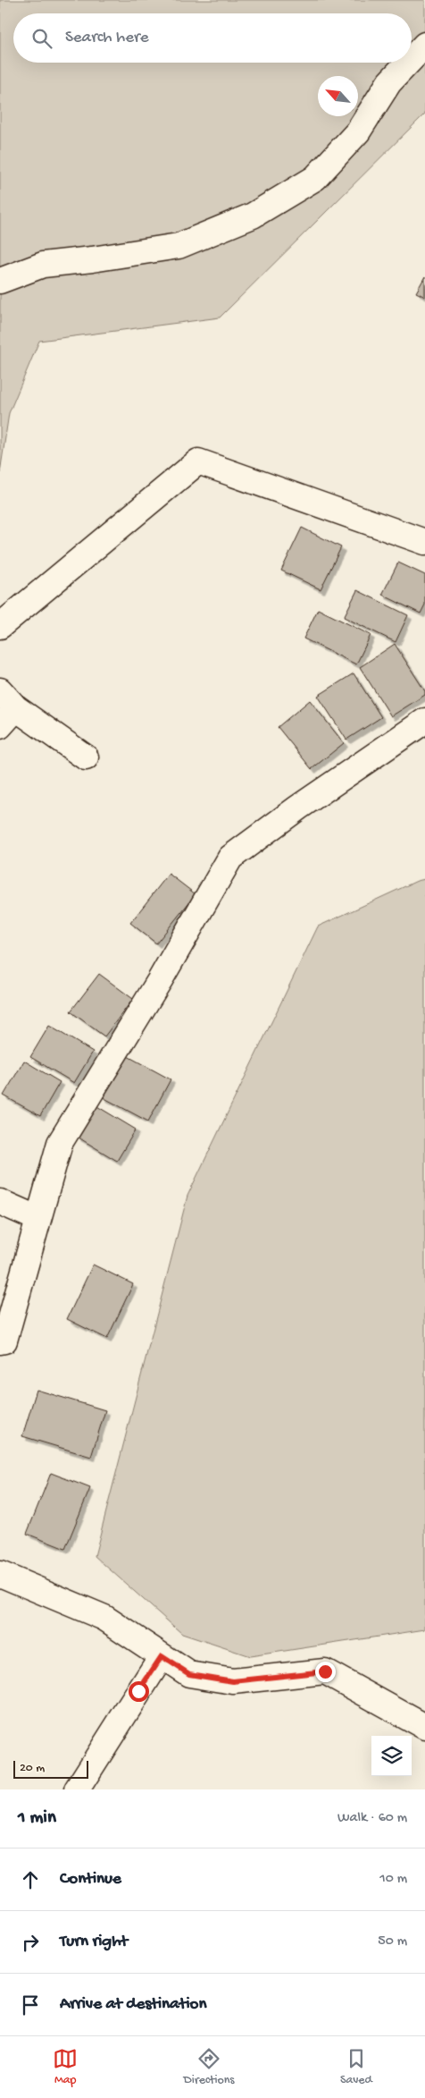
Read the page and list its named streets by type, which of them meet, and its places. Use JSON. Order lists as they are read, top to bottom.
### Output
{
  "scale_bar": "20 m",
  "north": "top left",
  "page": {
    "search": "Search here",
    "scale": "20 m",
    "heading": ["1 min", "Walk · 60 m"],
    "list": [
      ["Continue", "10 m"],
      ["Turn right", "50 m"],
      "Arrive at destination"
    ],
    "nav": ["Map", "Directions", "Saved"]
  }
}
